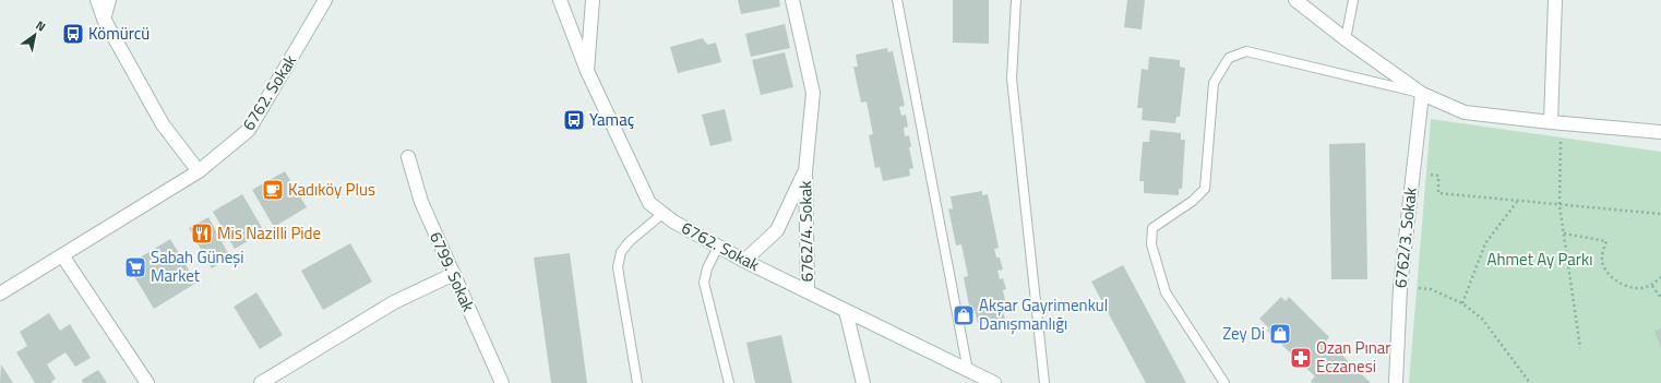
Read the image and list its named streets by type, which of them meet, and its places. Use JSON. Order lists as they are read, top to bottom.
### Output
{
  "streets": {
    "street": [
      "6762. Sokak",
      "6762/4. Sokak",
      "6762/3. Sokak",
      "6799. Sokak"
    ]
  },
  "crossings": [
    ["6762. Sokak", "6762/4. Sokak"]
  ],
  "parks": ["Ahmet Ay Parkı"],
  "places": {
    "bus stop": ["Kömürcü", "Yamaç"],
    "cafe": ["Kadıköy Plus"],
    "restaurant": ["Mis Nazilli Pide"],
    "supermarket": ["Sabah Güneşi Market"],
    "shop": ["Akşar Gayrimenkul Danışmanlığı", "Zey Di"],
    "pharmacy": ["Ozan Pınar Eczanesi"]
  },
  "north": "top right"
}
